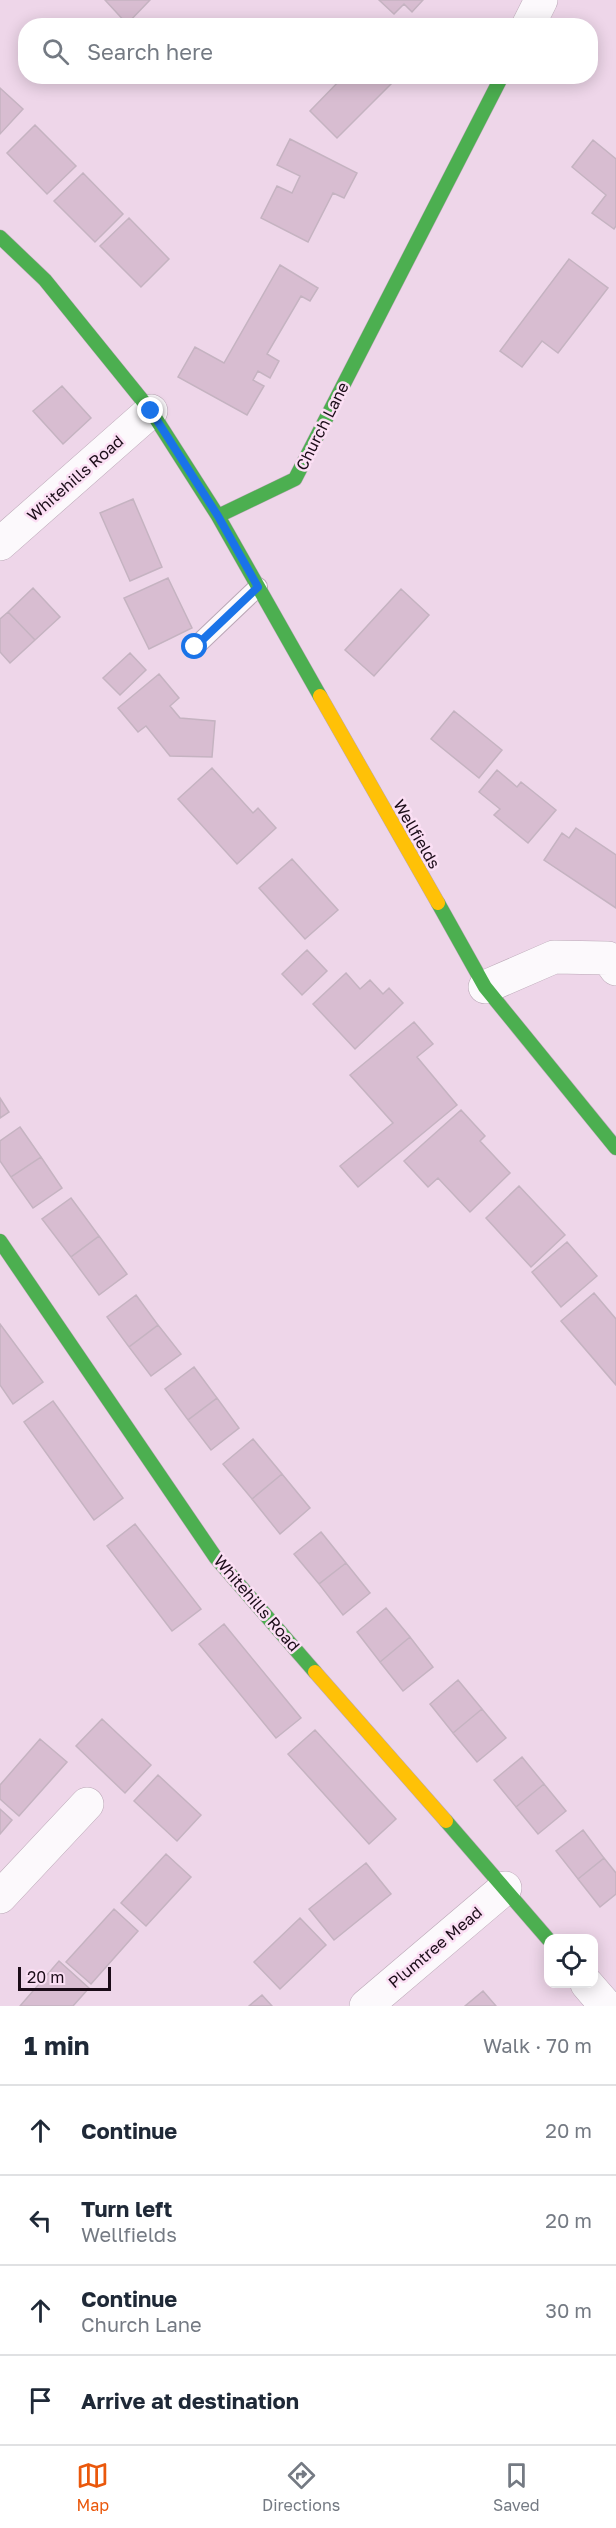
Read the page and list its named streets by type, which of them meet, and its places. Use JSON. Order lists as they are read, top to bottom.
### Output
{
  "streets": {
    "street": [
      "Church Lane",
      "Whitehills Road",
      "Wellfields",
      "Plumtree Mead"
    ]
  },
  "crossings": [
    ["Church Lane", "Wellfields"],
    ["Whitehills Road", "Plumtree Mead"]
  ],
  "scale_bar": "20 m",
  "page": {
    "search": "Search here",
    "scale": "20 m",
    "heading": ["1 min", "Walk · 70 m"],
    "list": [
      ["Continue", "20 m"],
      ["Turn left", "Wellfields", "20 m"],
      ["Continue", "Church Lane", "30 m"],
      "Arrive at destination"
    ],
    "nav": ["Map", "Directions", "Saved"]
  }
}
